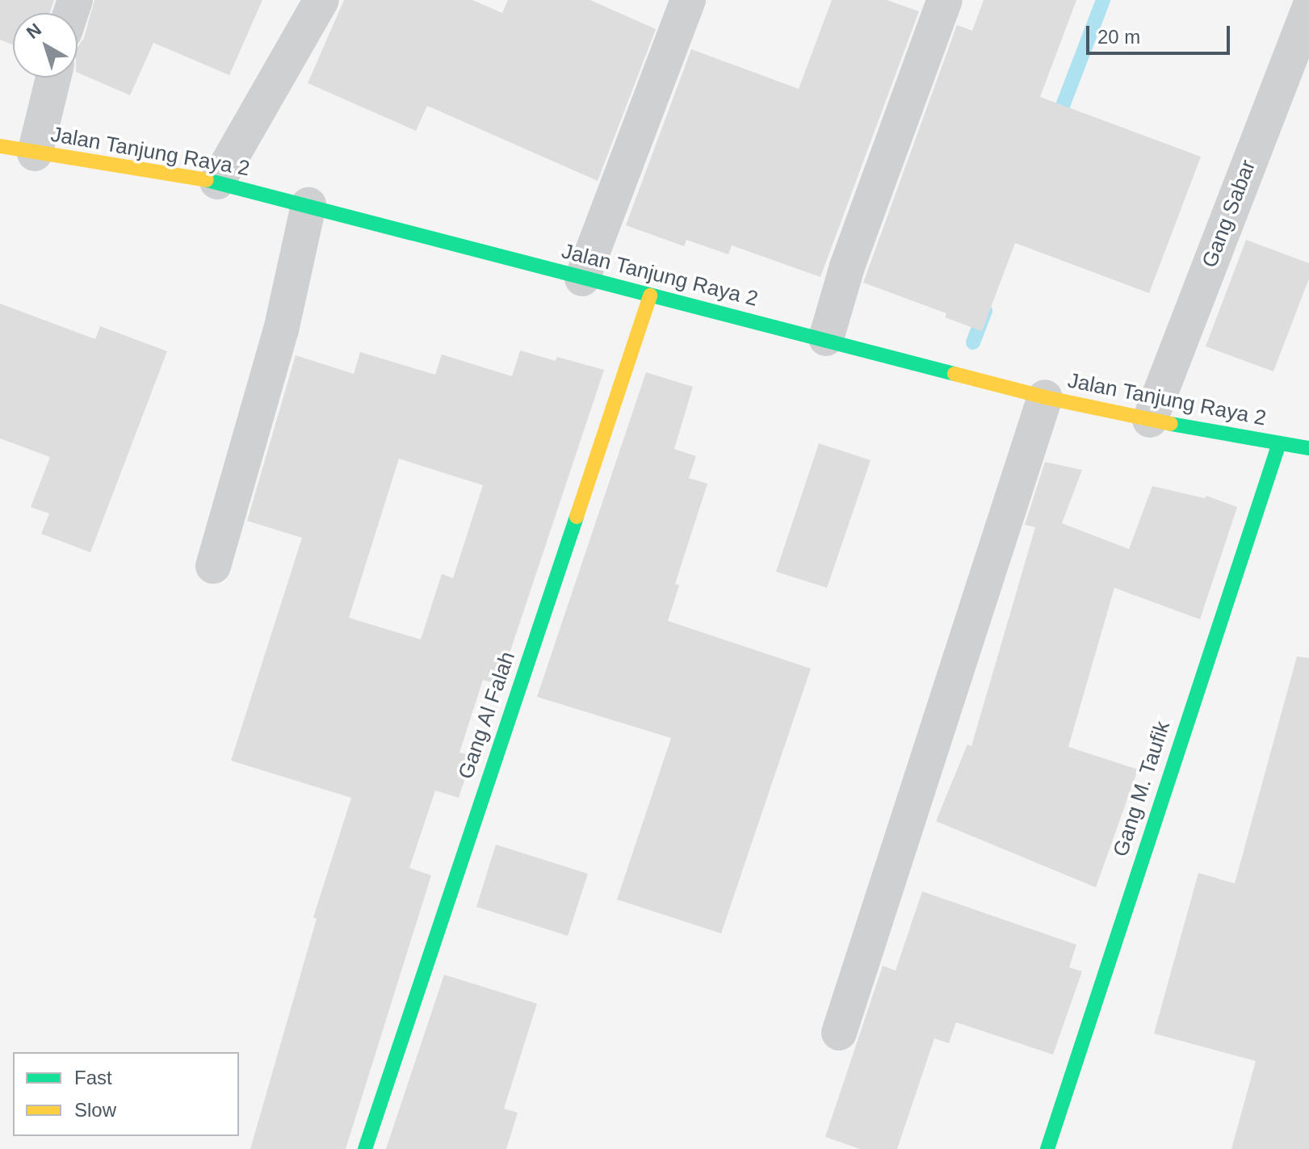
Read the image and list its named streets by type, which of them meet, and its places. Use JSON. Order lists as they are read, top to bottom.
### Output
{
  "streets": {
    "street": [
      "Jalan Tanjung Raya 2",
      "Gang Sabar",
      "Gang Al Falah",
      "Gang M. Taufik"
    ]
  },
  "crossings": [
    ["Jalan Tanjung Raya 2", "Gang Sabar"],
    ["Jalan Tanjung Raya 2", "Gang Al Falah"],
    ["Jalan Tanjung Raya 2", "Gang M. Taufik"]
  ],
  "legend": ["Fast", "Slow"],
  "scale_bar": "20 m",
  "north": "top left"
}
